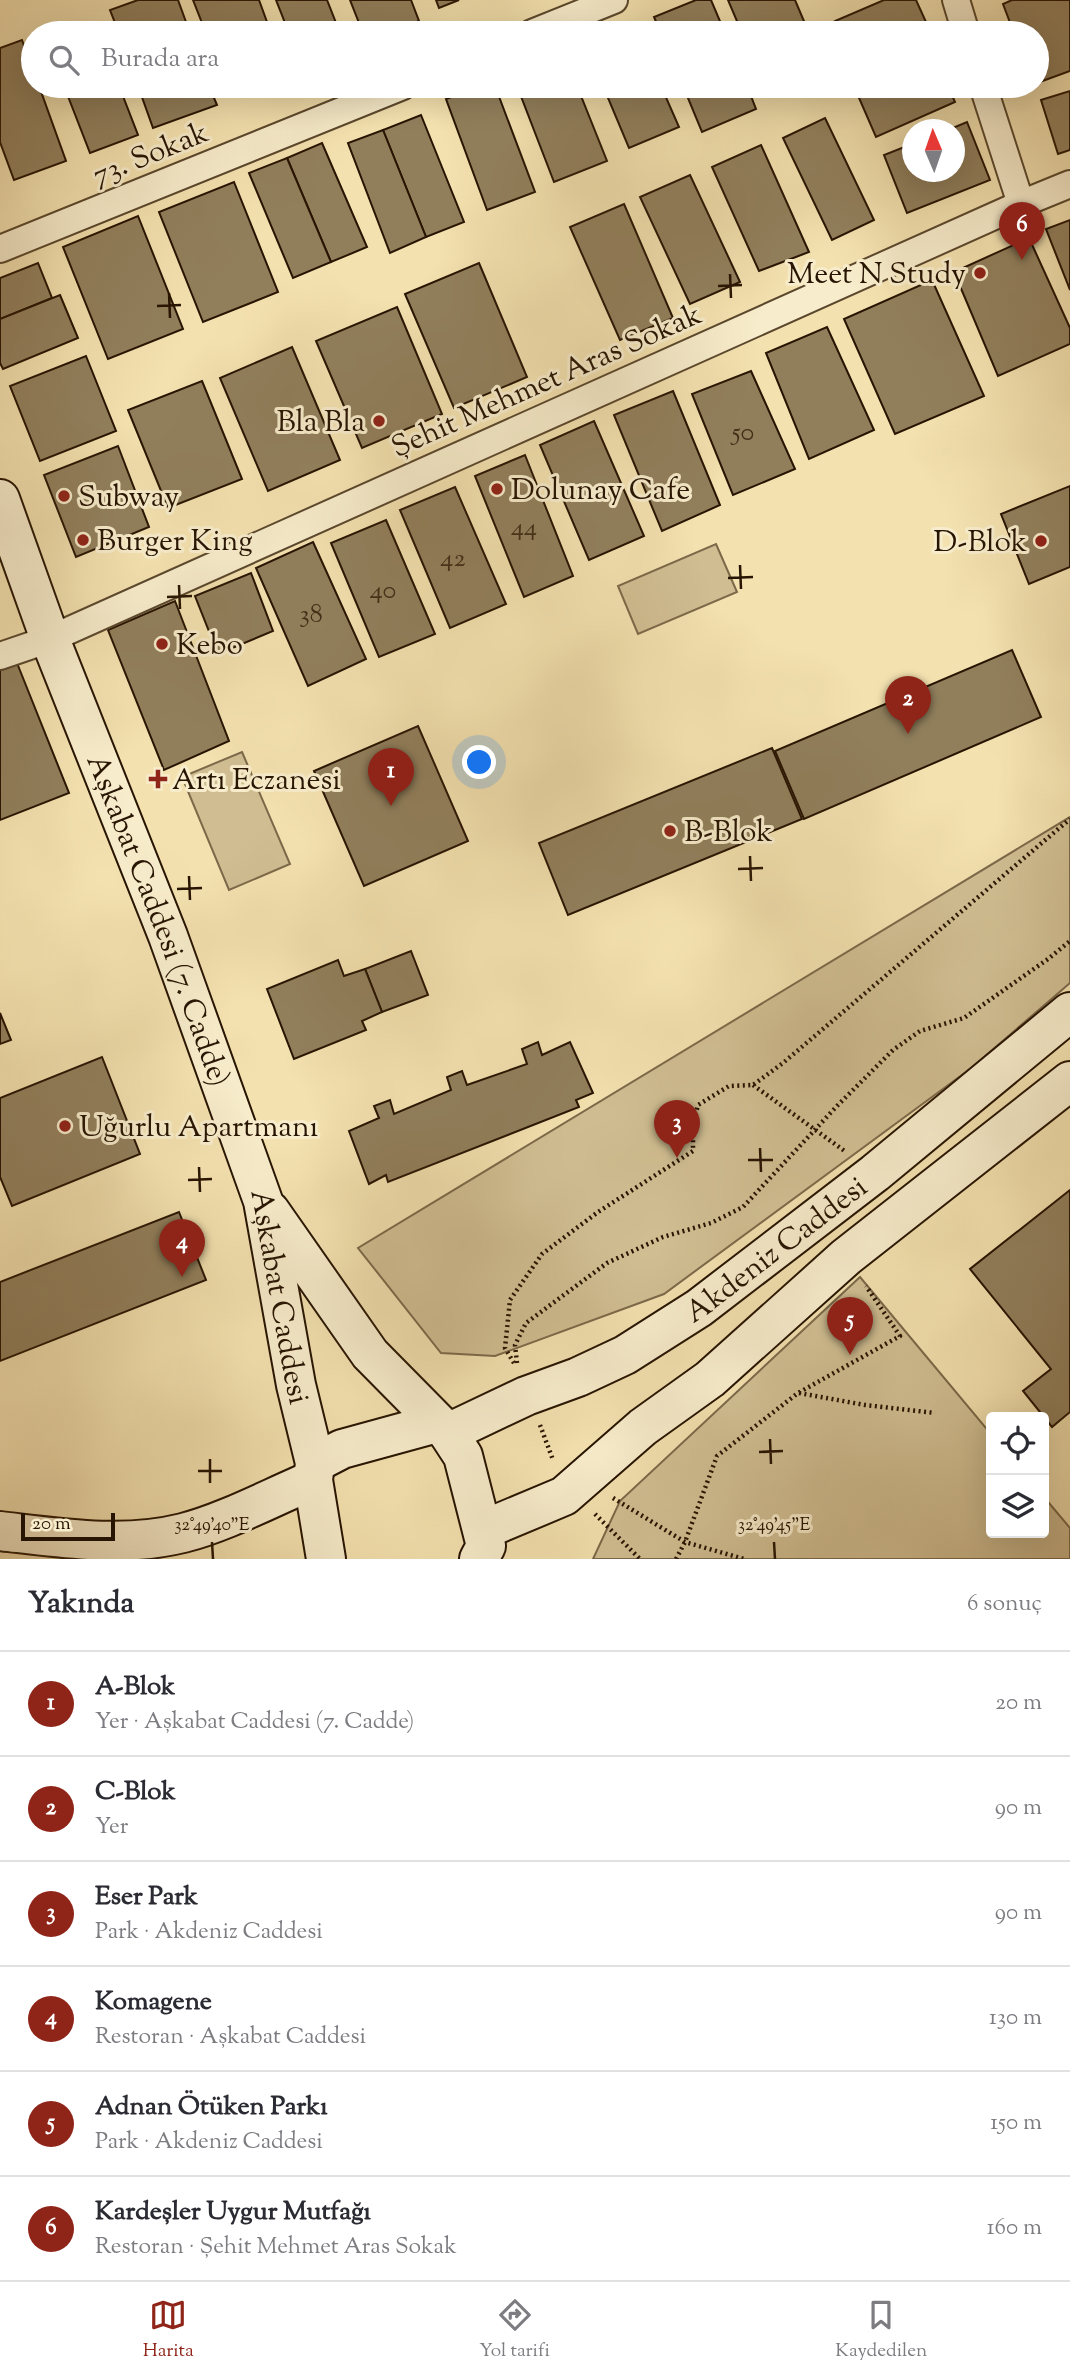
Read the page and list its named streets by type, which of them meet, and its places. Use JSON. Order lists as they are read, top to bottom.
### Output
{
  "streets": {
    "main road": ["Aşkabat Caddesi (7. Cadde)", "Akdeniz Caddesi", "Aşkabat Caddesi"],
    "street": ["73. Sokak", "Şehit Mehmet Aras Sokak"]
  },
  "crossings": [
    ["Şehit Mehmet Aras Sokak", "Aşkabat Caddesi (7. Cadde)"],
    ["Aşkabat Caddesi (7. Cadde)", "Aşkabat Caddesi"],
    ["Akdeniz Caddesi", "Aşkabat Caddesi"]
  ],
  "places": {
    "other": [
      "Meet N Study",
      "Bla Bla",
      "Dolunay Cafe",
      "Subway",
      "Burger King",
      "D-Blok",
      "Kebo",
      "B-Blok",
      "Uğurlu Apartmanı"
    ],
    "health": ["Artı Eczanesi"]
  },
  "house_numbers": [
    "50",
    "44",
    "42",
    "40",
    "38"
  ],
  "scale_bar": "20 m",
  "north": "top",
  "page": {
    "search": "Burada ara",
    "pins": [
      "6",
      "2",
      "1",
      "3",
      "4",
      "5"
    ],
    "scale": "20 m",
    "heading": ["Yakında", "6 sonuç"],
    "list": [
      {
        "mark": "1",
        "name": "A-Blok",
        "note": "Yer · Aşkabat Caddesi (7. Cadde)",
        "value": "20 m"
      },
      {
        "mark": "2",
        "name": "C-Blok",
        "note": "Yer",
        "value": "90 m"
      },
      {
        "mark": "3",
        "name": "Eser Park",
        "note": "Park · Akdeniz Caddesi",
        "value": "90 m"
      },
      {
        "mark": "4",
        "name": "Komagene",
        "note": "Restoran · Aşkabat Caddesi",
        "value": "130 m"
      },
      {
        "mark": "5",
        "name": "Adnan Ötüken Parkı",
        "note": "Park · Akdeniz Caddesi",
        "value": "150 m"
      },
      {
        "mark": "6",
        "name": "Kardeşler Uygur Mutfağı",
        "note": "Restoran · Şehit Mehmet Aras Sokak",
        "value": "160 m"
      }
    ],
    "nav": ["Harita", "Yol tarifi", "Kaydedilen"]
  },
  "coordinates": ["32°49'40\"E", "32°49'45\"E"]
}
